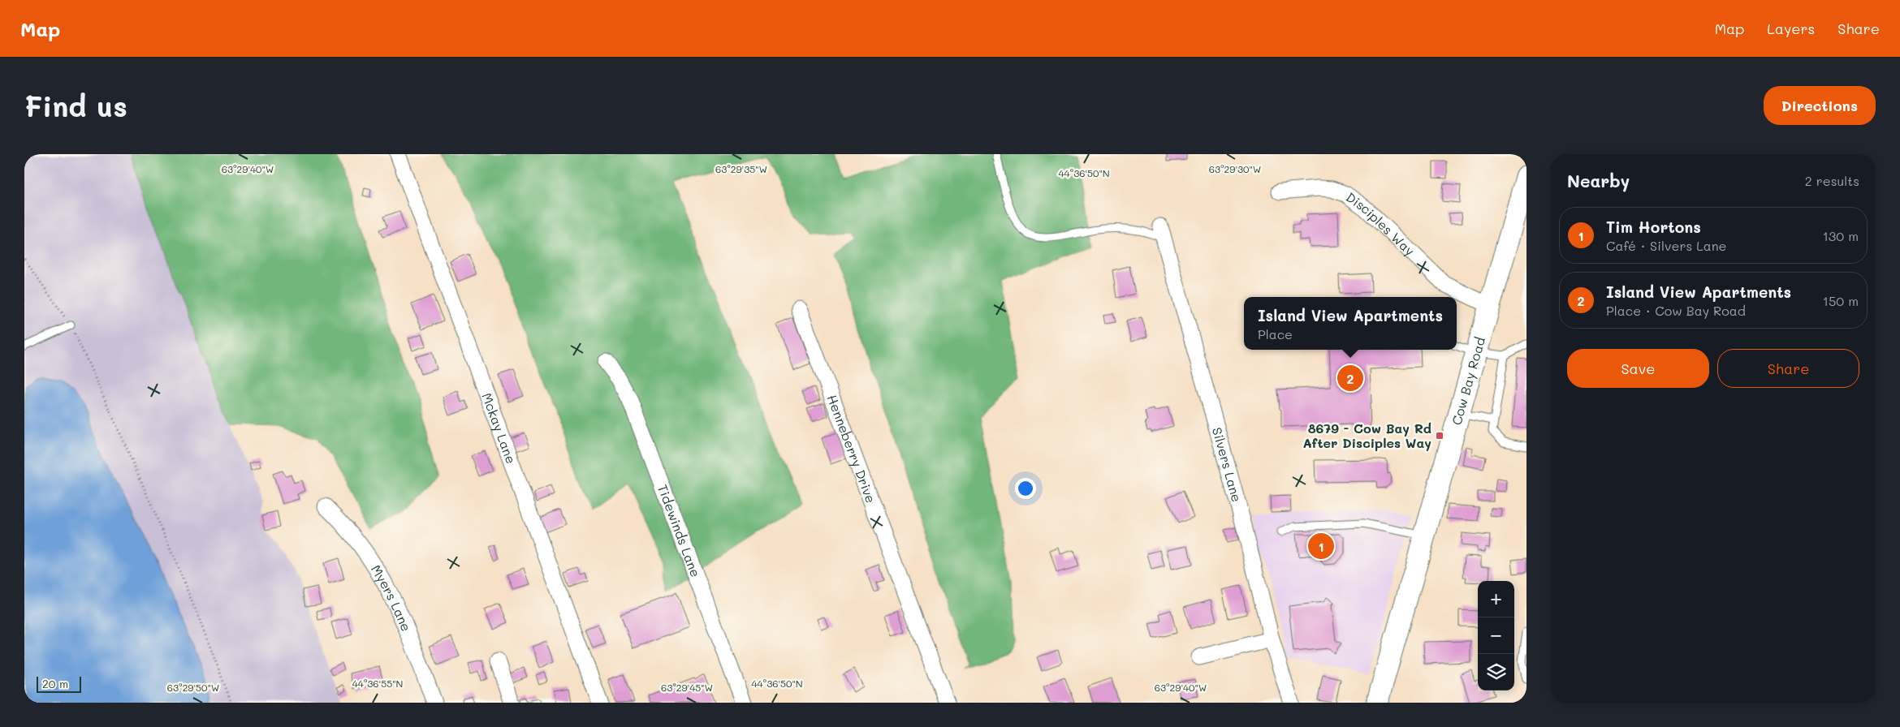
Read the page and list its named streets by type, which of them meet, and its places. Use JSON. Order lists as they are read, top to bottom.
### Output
{
  "streets": {
    "main road": ["Cow Bay Road"],
    "street": [
      "Disciples Way",
      "Mckay Lane",
      "Henneberry Drive",
      "Silvers Lane",
      "Tidewinds Lane",
      "Myers Lane"
    ]
  },
  "crossings": [
    ["Disciples Way", "Cow Bay Road"]
  ],
  "places": {
    "transit": ["8679 - Cow Bay Rd After Disciples Way"]
  },
  "scale_bar": "20 m",
  "page": {
    "header": "Map",
    "nav": ["Map", "Layers", "Share"],
    "buttons": [
      "Directions",
      ["Save", "Share"]
    ],
    "title": "Find us",
    "heading": ["Nearby", "2 results"],
    "list": [
      {
        "mark": "1",
        "name": "Tim Hortons",
        "note": "Café · Silvers Lane",
        "value": "130 m"
      },
      {
        "mark": "2",
        "name": "Island View Apartments",
        "note": "Place · Cow Bay Road",
        "value": "150 m"
      }
    ],
    "popup": ["Island View Apartments", "Place"],
    "pins": ["2", "1"],
    "map_buttons": ["+", "−"],
    "scale": "20 m"
  },
  "coordinates": [
    "63°29'40\"W",
    "63°29'35\"W",
    "63°29'30\"W",
    "44°36'50\"N",
    "44°36'55\"N",
    "63°29'50\"W",
    "63°29'45\"W"
  ]
}
